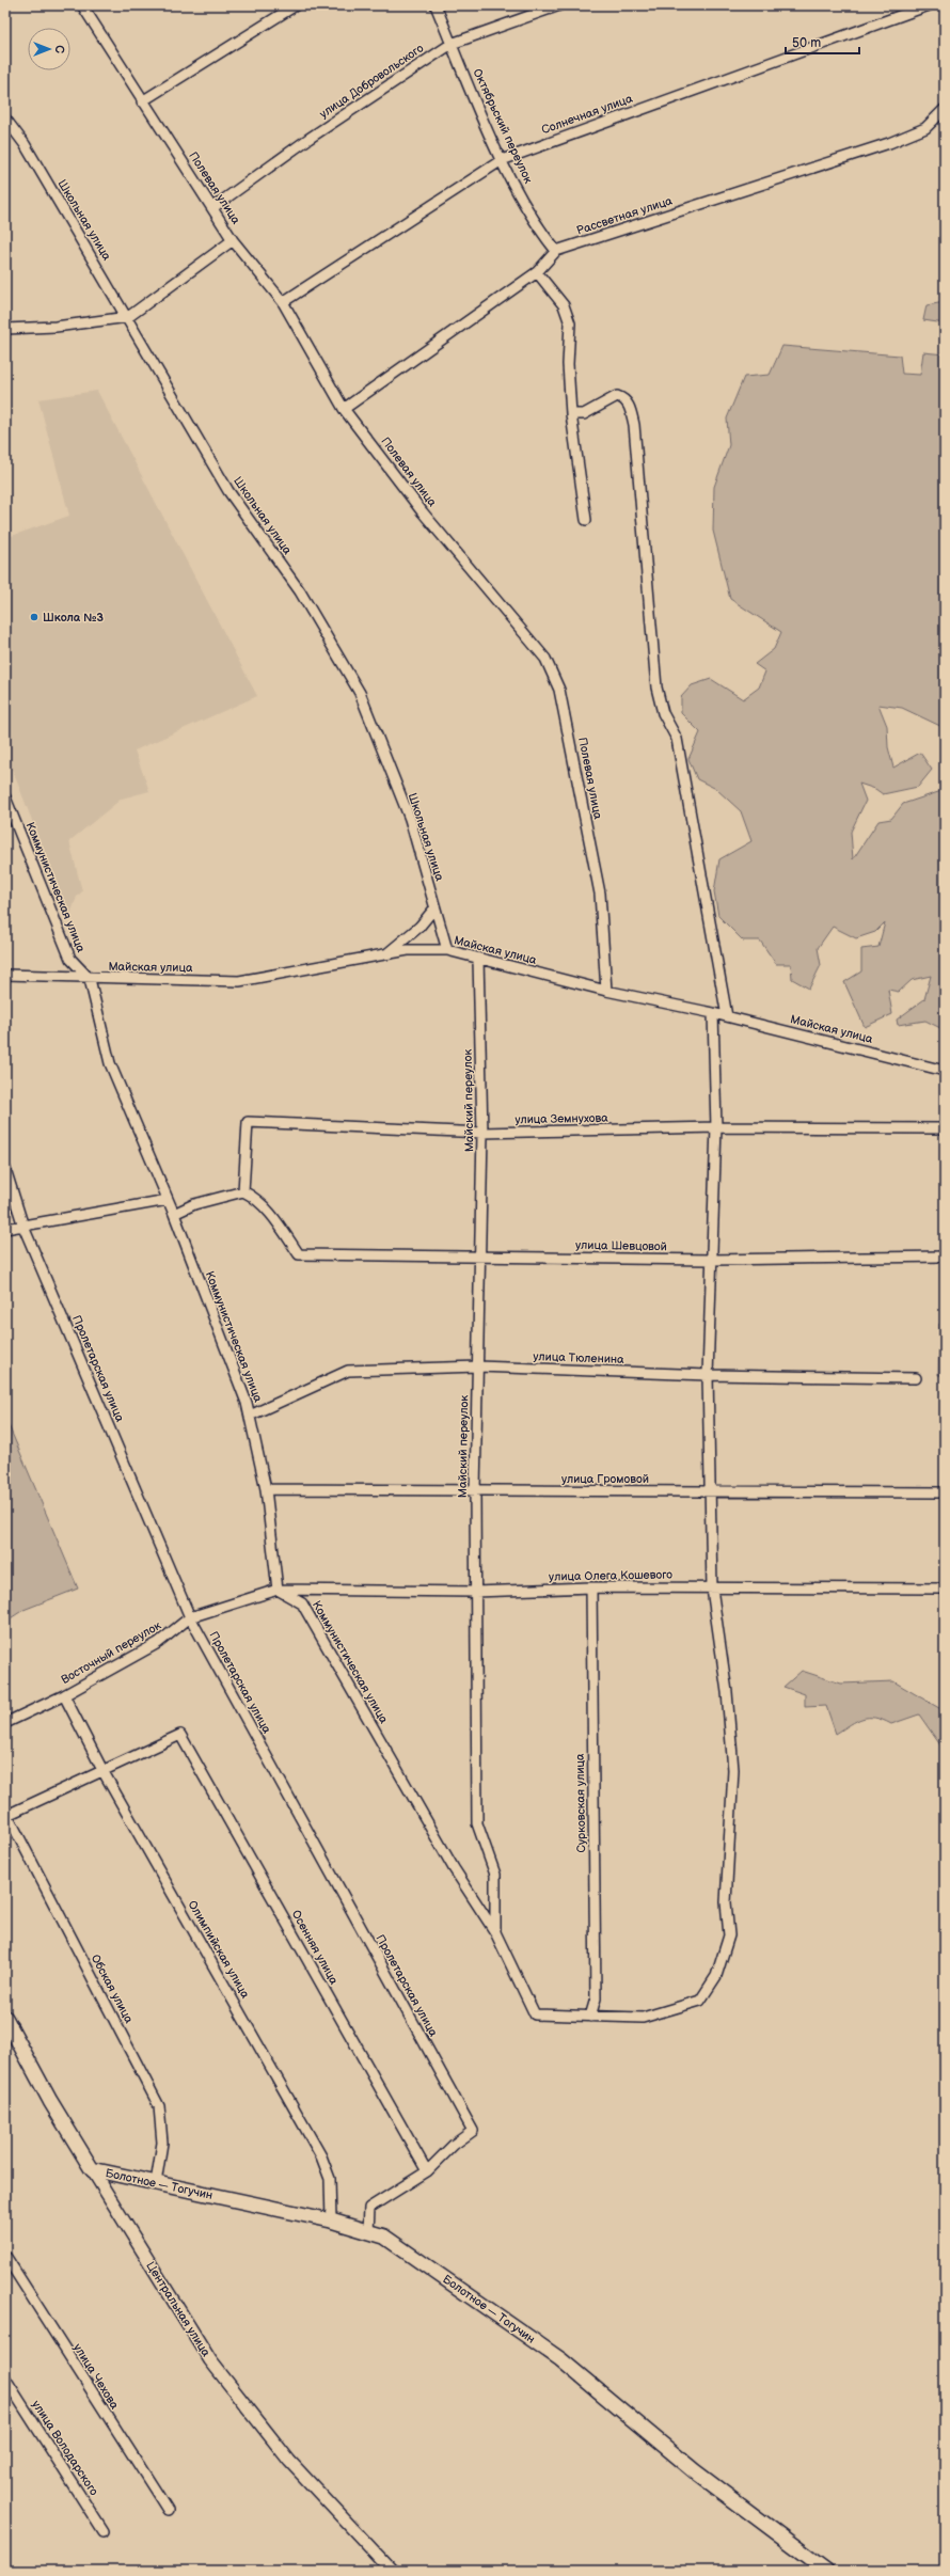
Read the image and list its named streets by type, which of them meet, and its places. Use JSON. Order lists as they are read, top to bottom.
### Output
{
  "streets": {
    "main road": ["Болотное — Тогучин", "Центральная улица"],
    "street": [
      "улица Добровольского",
      "Солнечная улица",
      "Октябрьский переулок",
      "Полевая улица",
      "Рассветная улица",
      "Школьная улица",
      "Коммунистическая улица",
      "Майская улица",
      "Майский переулок",
      "улица Земнухова",
      "улица Шевцовой",
      "улица Тюленина",
      "Пролетарская улица",
      "улица Громовой",
      "улица Олега Кошевого",
      "Восточный переулок",
      "Сурковская улица",
      "Осенняя улица",
      "Олимпийская улица",
      "Обская улица",
      "улица Чехова",
      "улица Володарского"
    ]
  },
  "crossings": [
    ["улица Добровольского", "Октябрьский переулок"],
    ["улица Добровольского", "Полевая улица"],
    ["Солнечная улица", "Октябрьский переулок"],
    ["Солнечная улица", "Полевая улица"],
    ["Октябрьский переулок", "Рассветная улица"],
    ["Полевая улица", "Рассветная улица"],
    ["Полевая улица", "Майская улица"],
    ["Школьная улица", "Майская улица"],
    ["Коммунистическая улица", "Майская улица"],
    ["Коммунистическая улица", "Майский переулок"],
    ["Коммунистическая улица", "улица Тюленина"],
    ["Коммунистическая улица", "улица Громовой"],
    ["Коммунистическая улица", "улица Олега Кошевого"],
    ["Коммунистическая улица", "Восточный переулок"],
    ["Коммунистическая улица", "Сурковская улица"],
    ["Майская улица", "Майский переулок"],
    ["Майский переулок", "улица Земнухова"],
    ["Майский переулок", "улица Шевцовой"],
    ["Майский переулок", "улица Тюленина"],
    ["Майский переулок", "улица Громовой"],
    ["Майский переулок", "улица Олега Кошевого"],
    ["улица Земнухова", "улица Шевцовой"],
    ["Пролетарская улица", "Восточный переулок"],
    ["Пролетарская улица", "Осенняя улица"],
    ["улица Олега Кошевого", "Восточный переулок"],
    ["улица Олега Кошевого", "Сурковская улица"],
    ["Восточный переулок", "Олимпийская улица"],
    ["Осенняя улица", "Олимпийская улица"],
    ["Осенняя улица", "Обская улица"],
    ["Олимпийская улица", "Обская улица"],
    ["Олимпийская улица", "Болотное — Тогучин"],
    ["Обская улица", "Болотное — Тогучин"],
    ["Болотное — Тогучин", "Центральная улица"]
  ],
  "places": ["Школа №3"],
  "scale_bar": "50 m",
  "north": "right"
}
